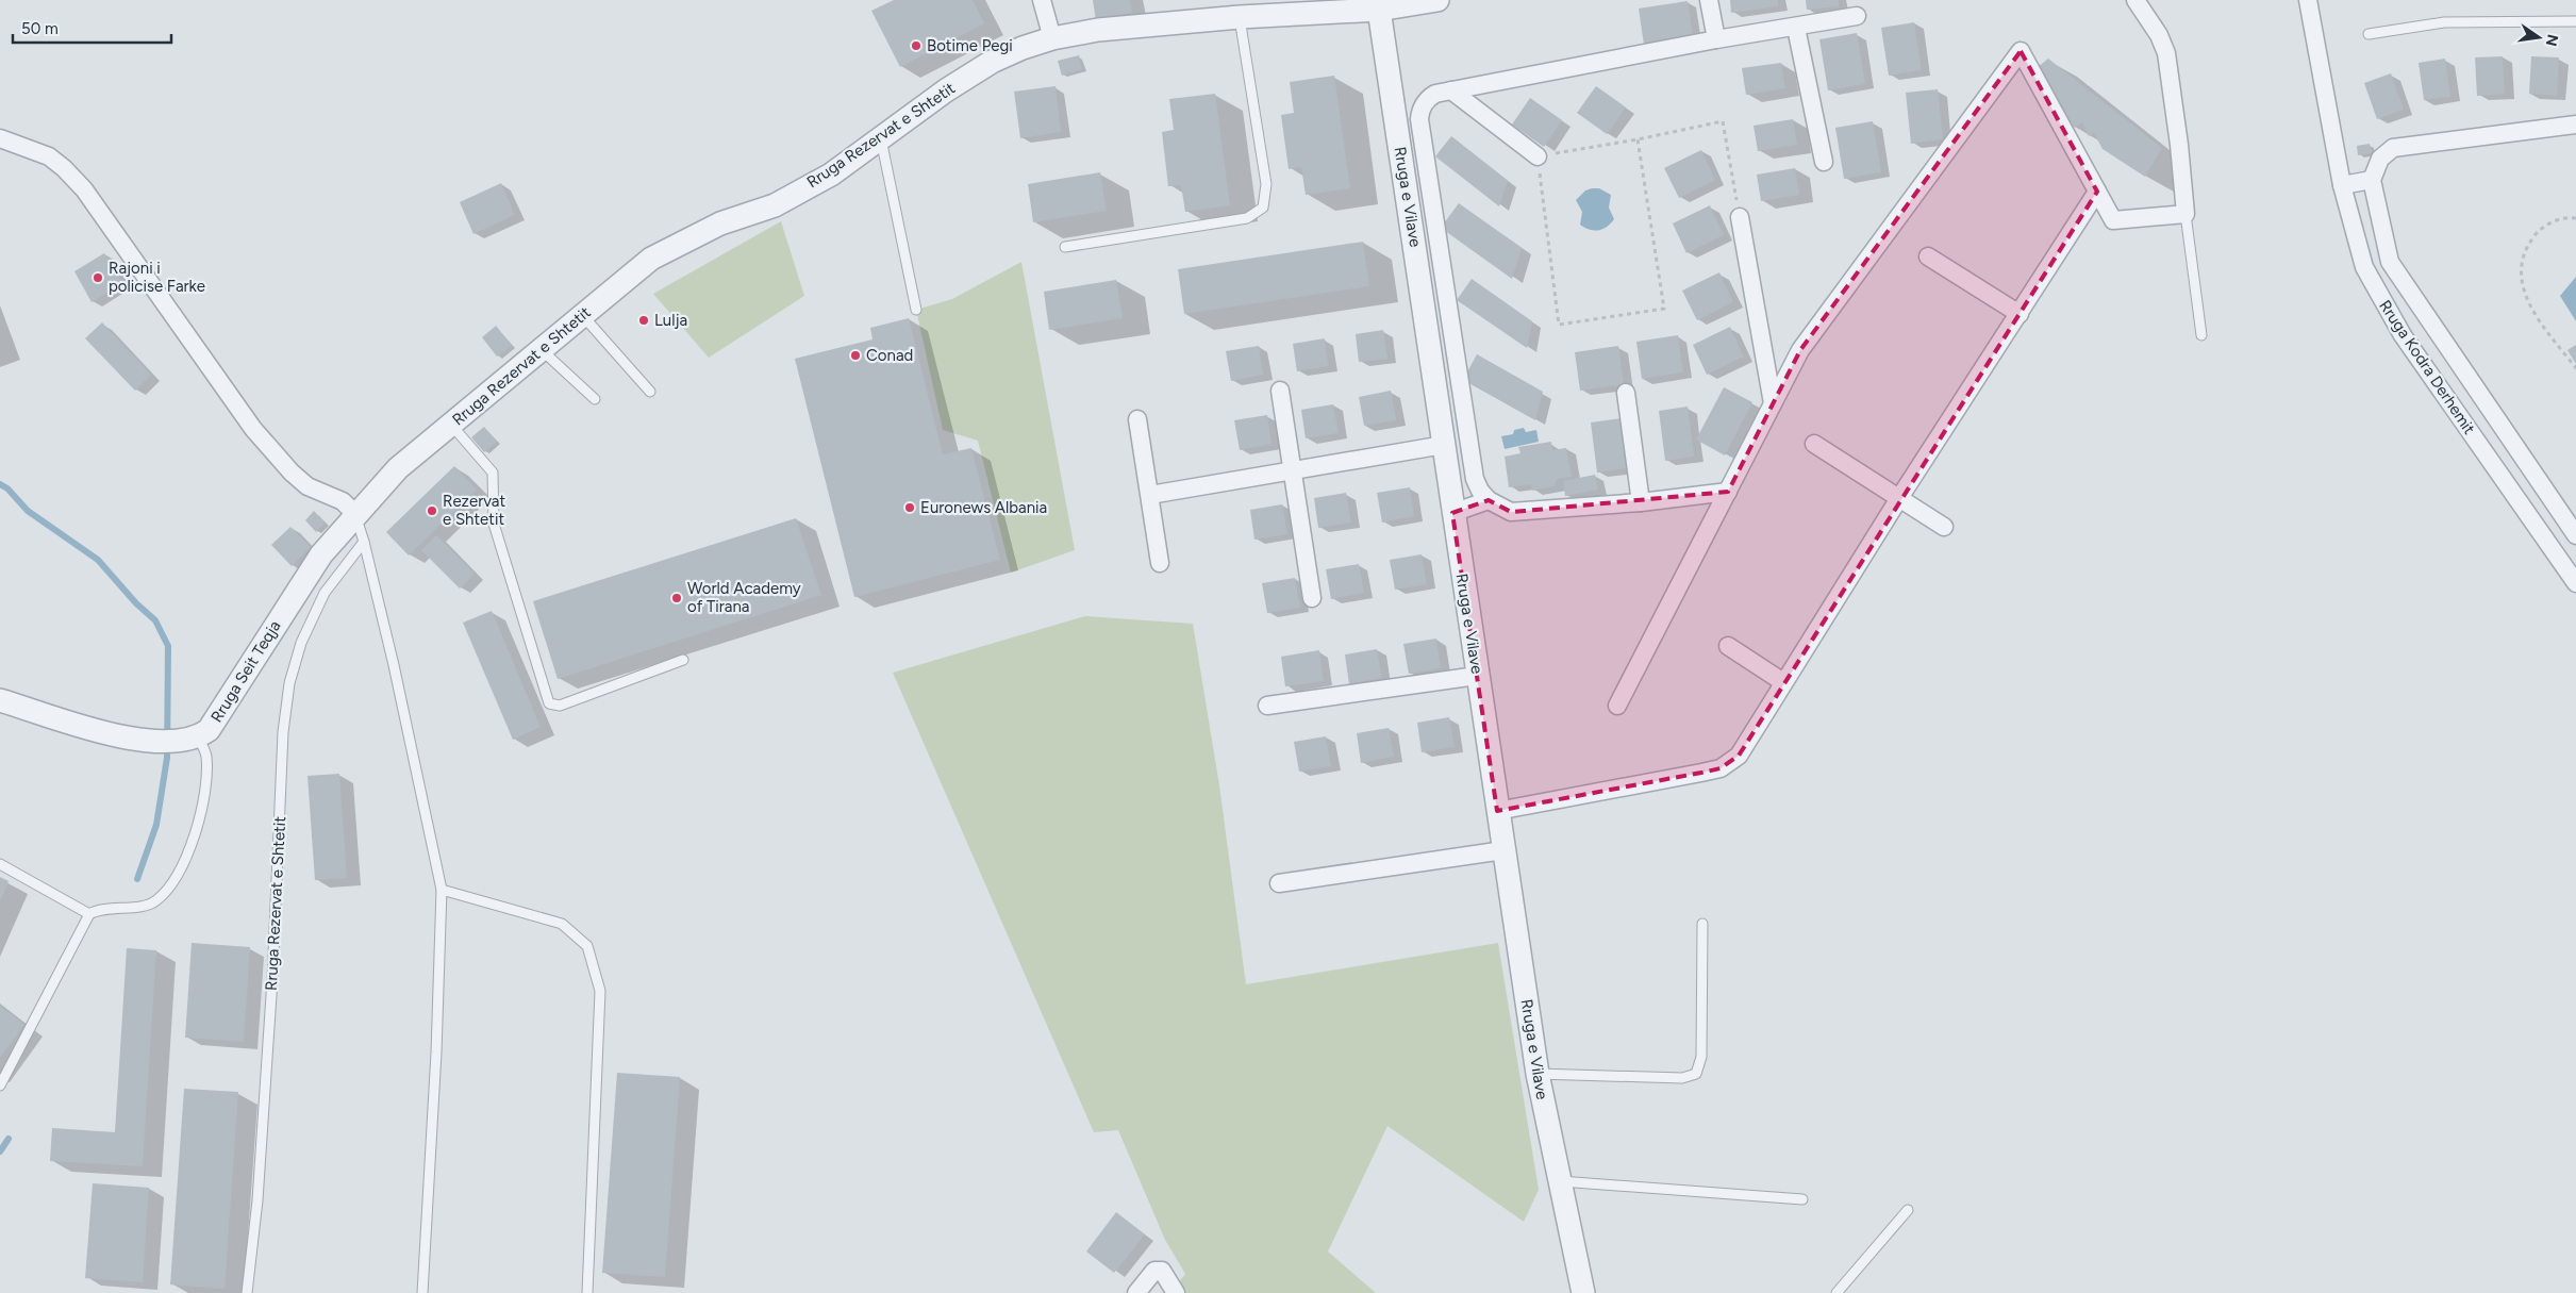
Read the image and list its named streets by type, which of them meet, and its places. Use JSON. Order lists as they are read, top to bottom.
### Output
{
  "streets": {
    "street": [
      "Rruga Rezervat e Shtetit",
      "Rruga e Vilave",
      "Rruga Kodra Derhemit",
      "Rruga Seit Teqja"
    ]
  },
  "crossings": [
    ["Rruga Rezervat e Shtetit", "Rruga e Vilave"],
    ["Rruga Rezervat e Shtetit", "Rruga Seit Teqja"]
  ],
  "places": [
    "Botime Pegi",
    "Rajoni i policise Farke",
    "Lulja",
    "Conad",
    "Euronews Albania",
    "Rezervat e Shtetit",
    "World Academy of Tirana"
  ],
  "scale_bar": "50 m",
  "north": "right"
}
